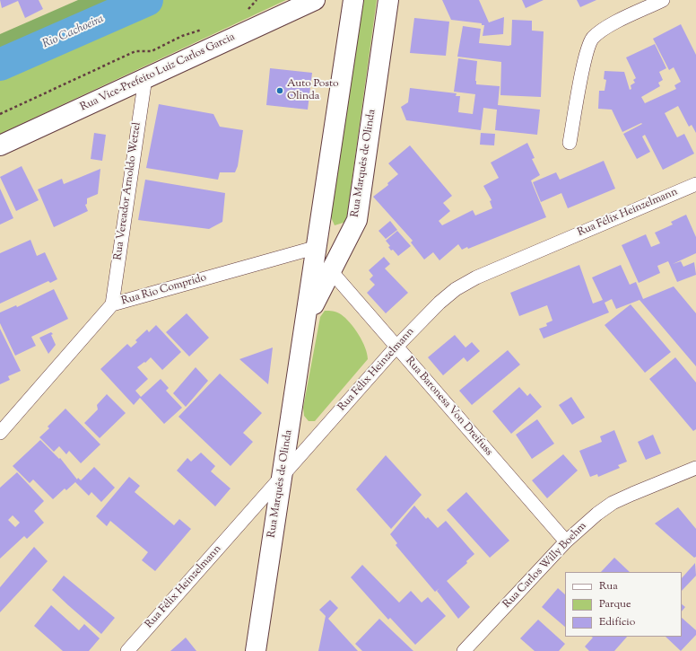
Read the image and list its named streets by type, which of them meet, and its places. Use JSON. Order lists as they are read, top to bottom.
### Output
{
  "streets": {
    "main road": ["Rua Vice-Prefeito Luiz Carlos Garcia", "Rua Marquês de Olinda"],
    "street": [
      "Rua Vereador Arnoldo Wetzel",
      "Rua Félix Heinzelmann",
      "Rua Rio Comprido",
      "Rua Baronesa Von Dreifuss",
      "Rua Carlos Willy Boehm"
    ]
  },
  "crossings": [
    ["Rua Vice-Prefeito Luiz Carlos Garcia", "Rua Vereador Arnoldo Wetzel"],
    ["Rua Marquês de Olinda", "Rua Félix Heinzelmann"],
    ["Rua Marquês de Olinda", "Rua Rio Comprido"],
    ["Rua Marquês de Olinda", "Rua Baronesa Von Dreifuss"],
    ["Rua Vereador Arnoldo Wetzel", "Rua Rio Comprido"],
    ["Rua Félix Heinzelmann", "Rua Baronesa Von Dreifuss"],
    ["Rua Baronesa Von Dreifuss", "Rua Carlos Willy Boehm"]
  ],
  "water": ["Rio Cachoeira"],
  "places": ["Auto Posto Olinda"],
  "legend": ["Rua", "Parque", "Edifício"]
}
